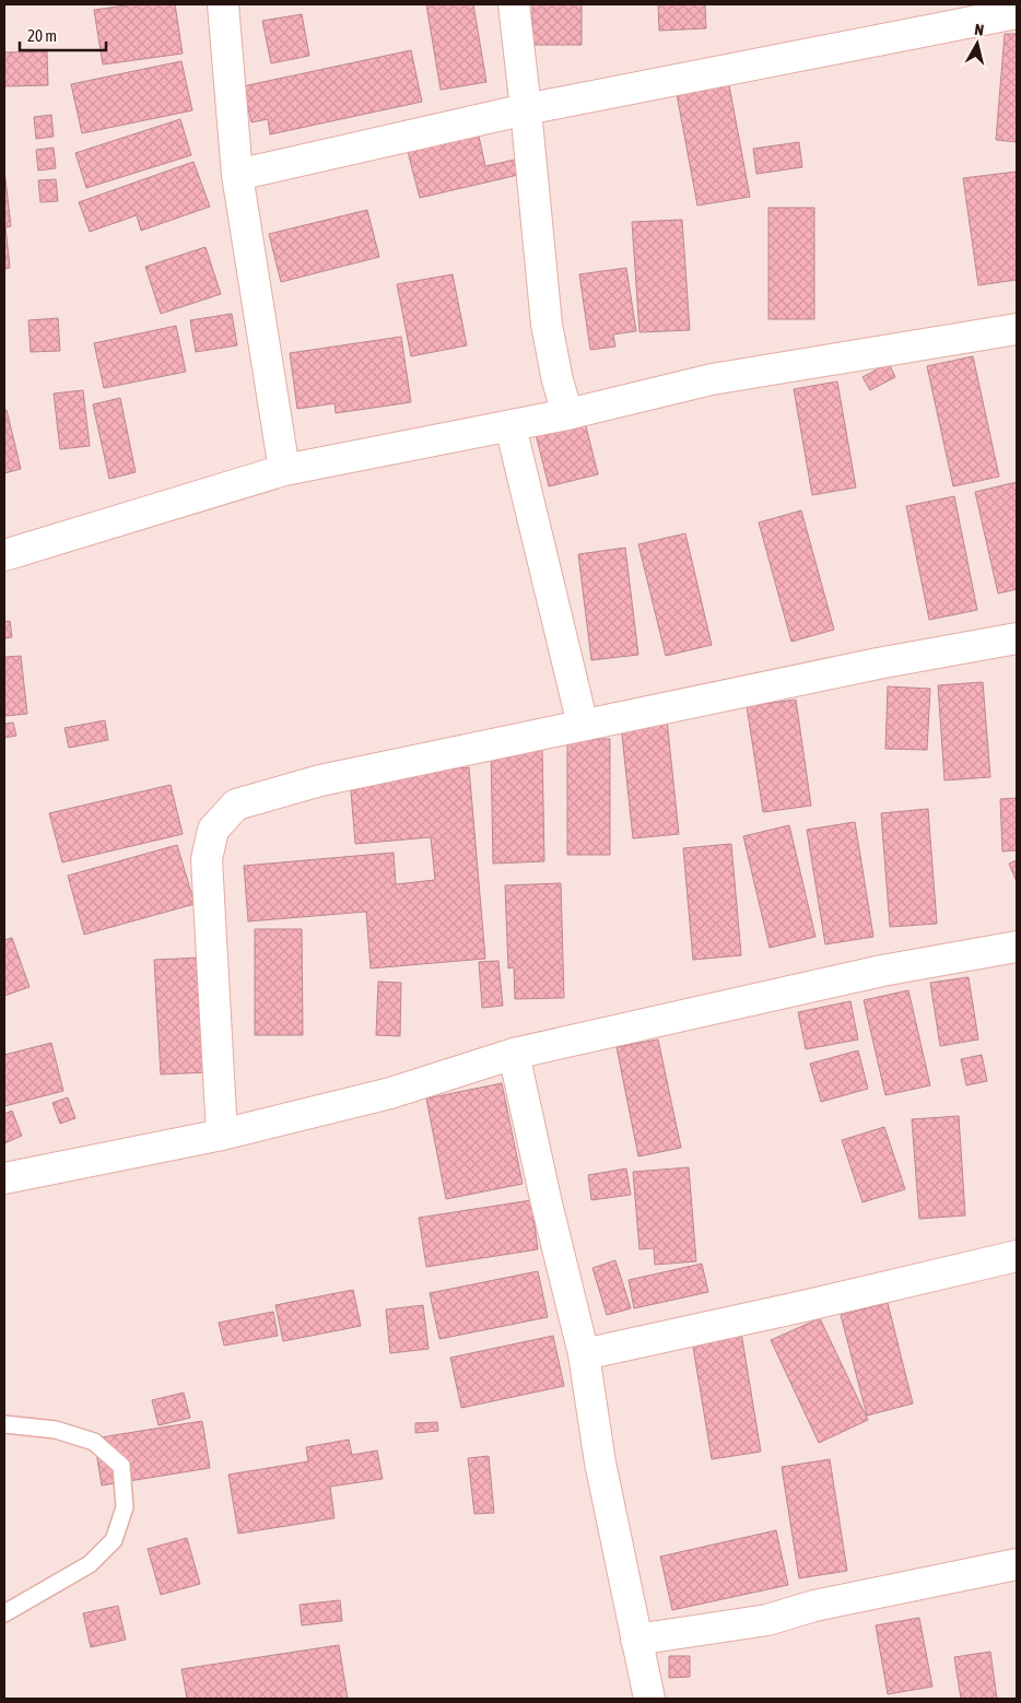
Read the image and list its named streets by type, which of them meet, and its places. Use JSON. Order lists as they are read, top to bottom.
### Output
{
  "scale_bar": "20 m",
  "north": "top"
}
